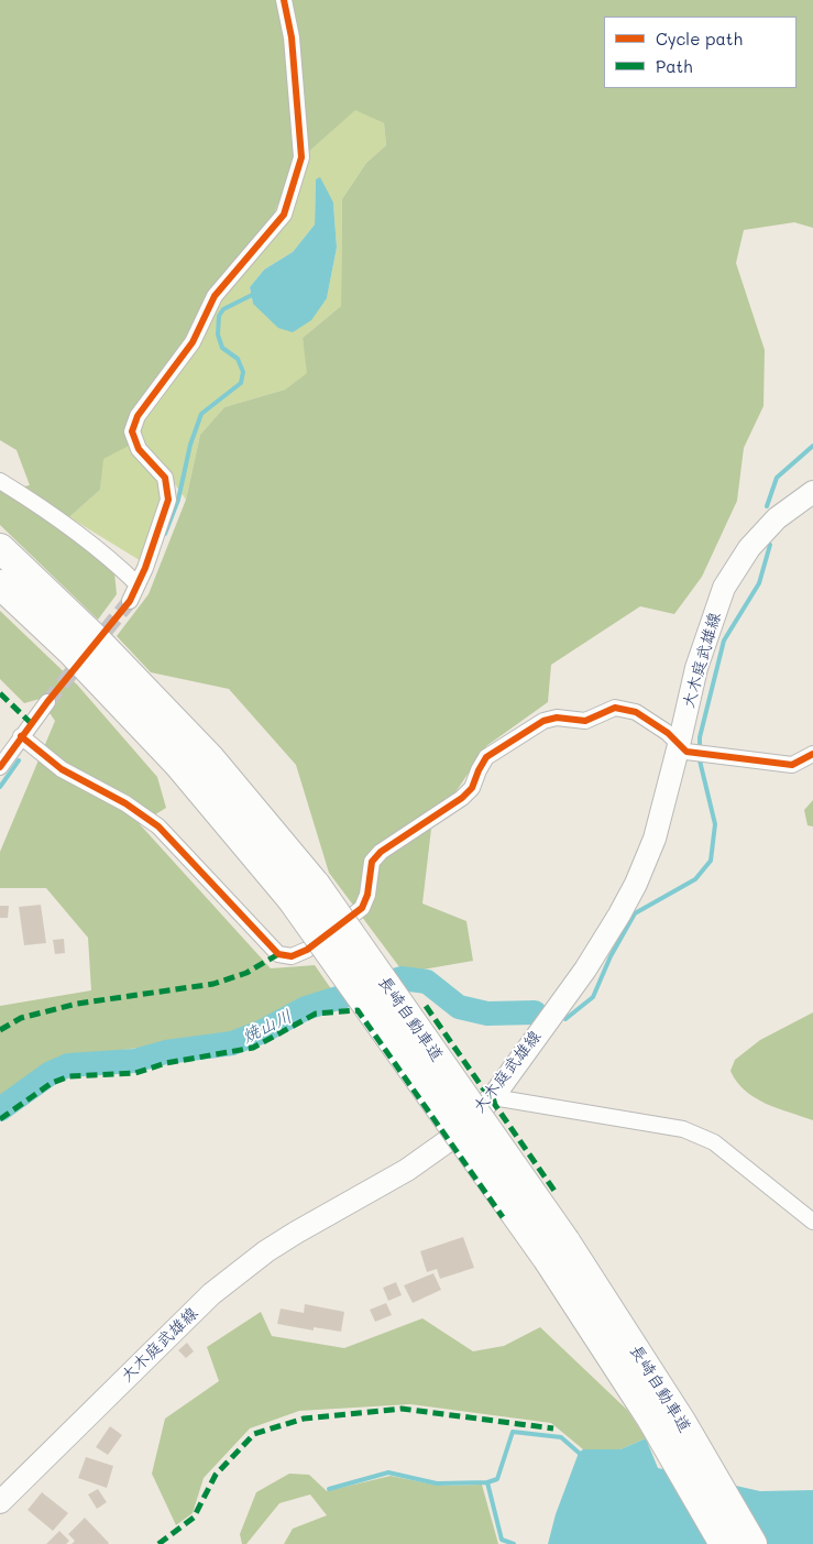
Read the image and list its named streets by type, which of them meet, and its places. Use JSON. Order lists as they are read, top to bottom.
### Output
{
  "streets": {
    "highway": ["長崎自動車道"],
    "main road": ["大木庭武雄線"]
  },
  "water": ["焼山川"],
  "legend": ["Cycle path", "Path"]
}
